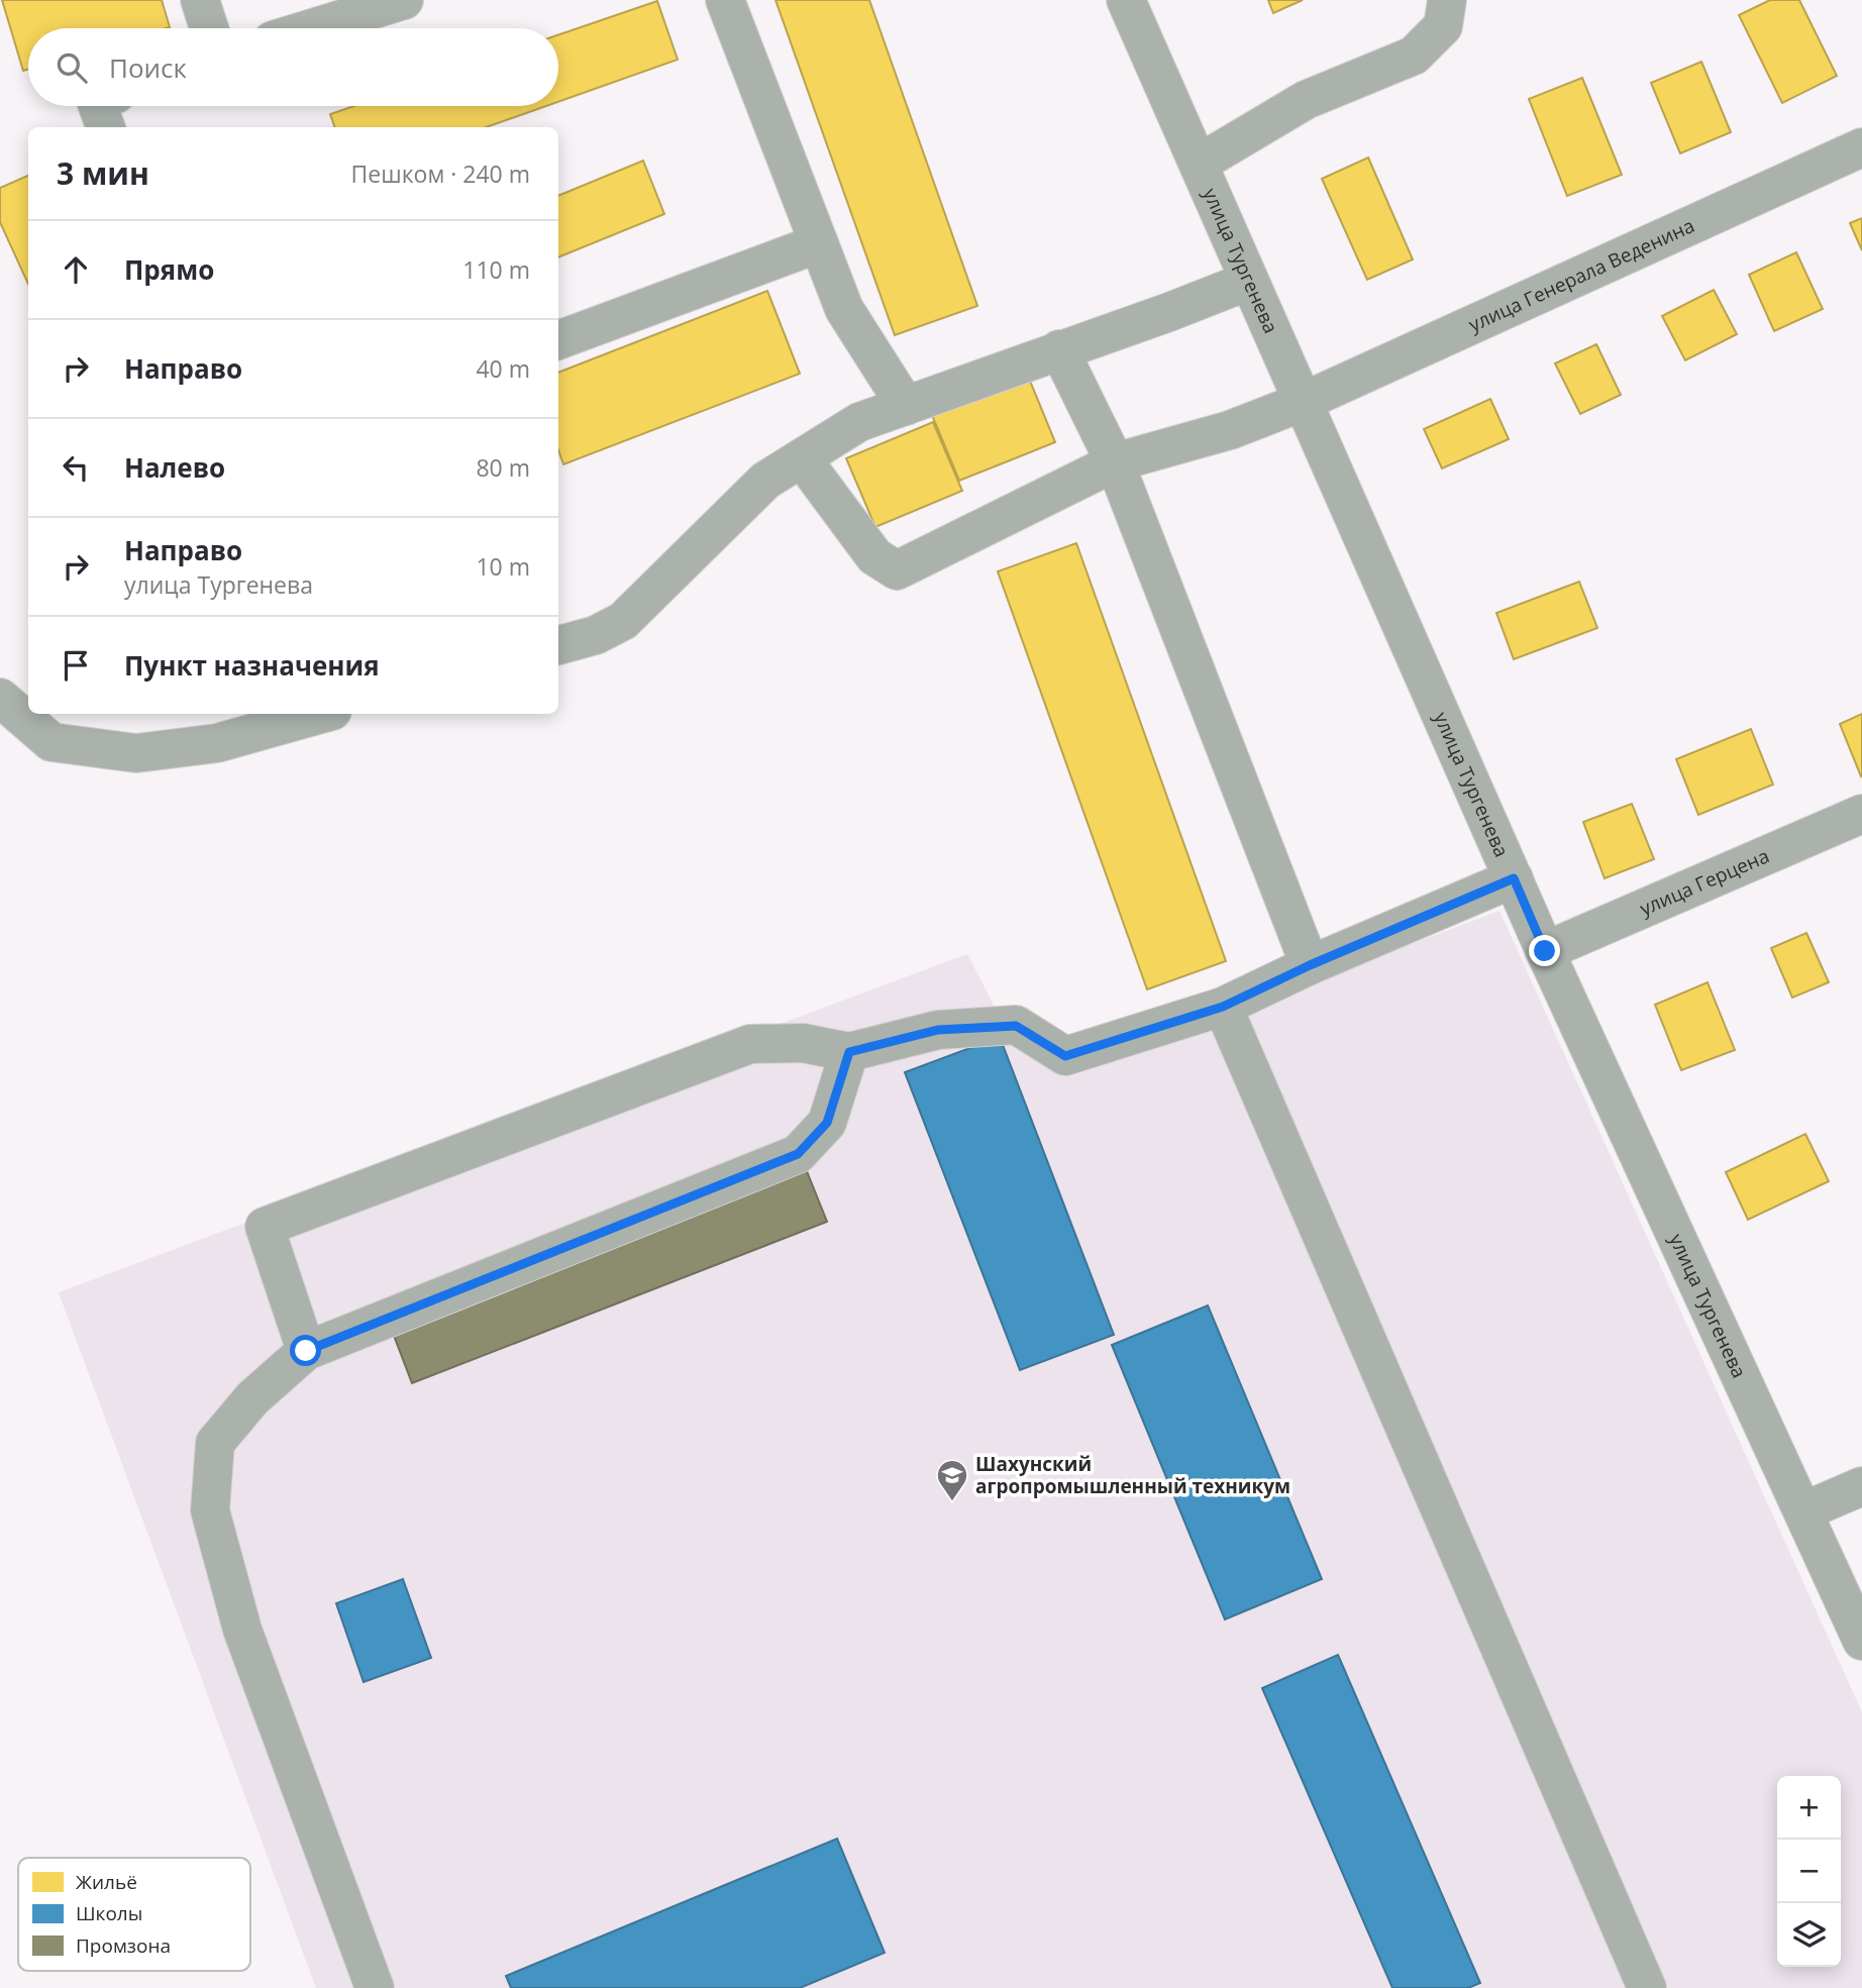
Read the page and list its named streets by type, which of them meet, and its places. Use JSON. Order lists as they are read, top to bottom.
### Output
{
  "streets": {
    "street": ["улица Тургенева", "улица Генерала Веденина", "улица Герцена"]
  },
  "crossings": [
    ["улица Тургенева", "улица Генерала Веденина"],
    ["улица Тургенева", "улица Герцена"]
  ],
  "places": {
    "school or university": ["Шахунский агропромышленный техникум"]
  },
  "legend": ["Жильё", "Школы", "Промзона"],
  "page": {
    "search": "Поиск",
    "heading": ["3 мин", "Пешком · 240 m"],
    "list": [
      ["Прямо", "110 m"],
      ["Направо", "40 m"],
      ["Налево", "80 m"],
      ["Направо", "улица Тургенева", "10 m"],
      "Пункт назначения"
    ],
    "map_buttons": ["+", "−"]
  }
}
